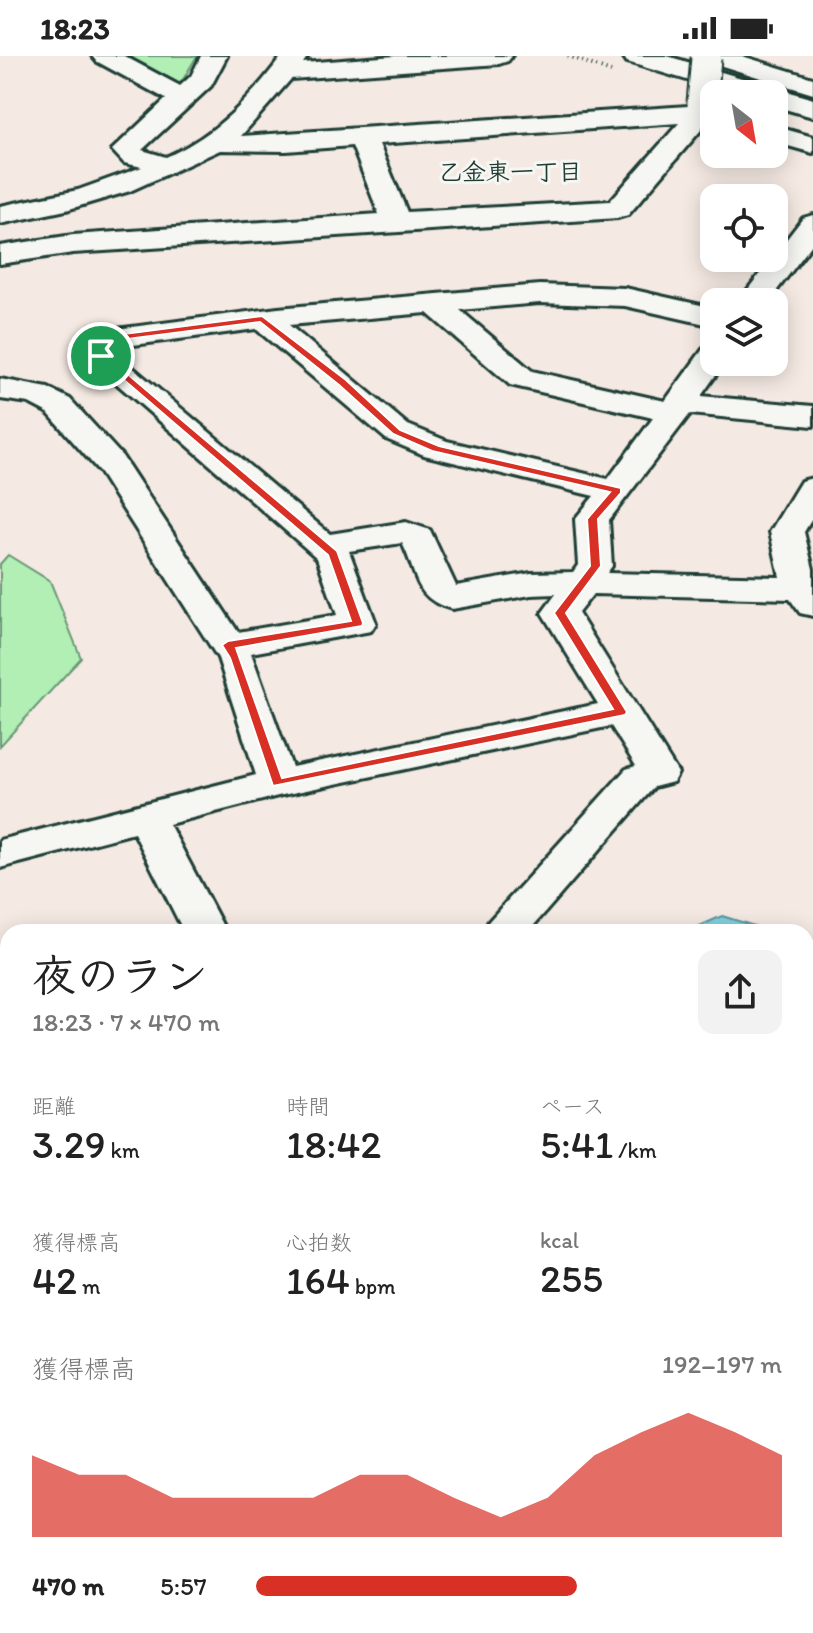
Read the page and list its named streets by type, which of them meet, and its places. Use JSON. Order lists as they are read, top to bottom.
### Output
{
  "districts": ["乙金東一丁目"],
  "north": "bottom right",
  "page": {
    "status": "18:23",
    "heading": ["夜のラン", "18:23 · 7 × 470 m"],
    "stats": [
      ["距離", "3.29 km"],
      ["時間", "18:42"],
      ["ペース", "5:41 /km"],
      ["獲得標高", "42 m"],
      ["心拍数", "164 bpm"],
      ["kcal", "255"]
    ],
    "chart": ["獲得標高", "192–197 m"],
    "list": [
      {
        "name": "470 m",
        "note": "5:57"
      }
    ]
  }
}
